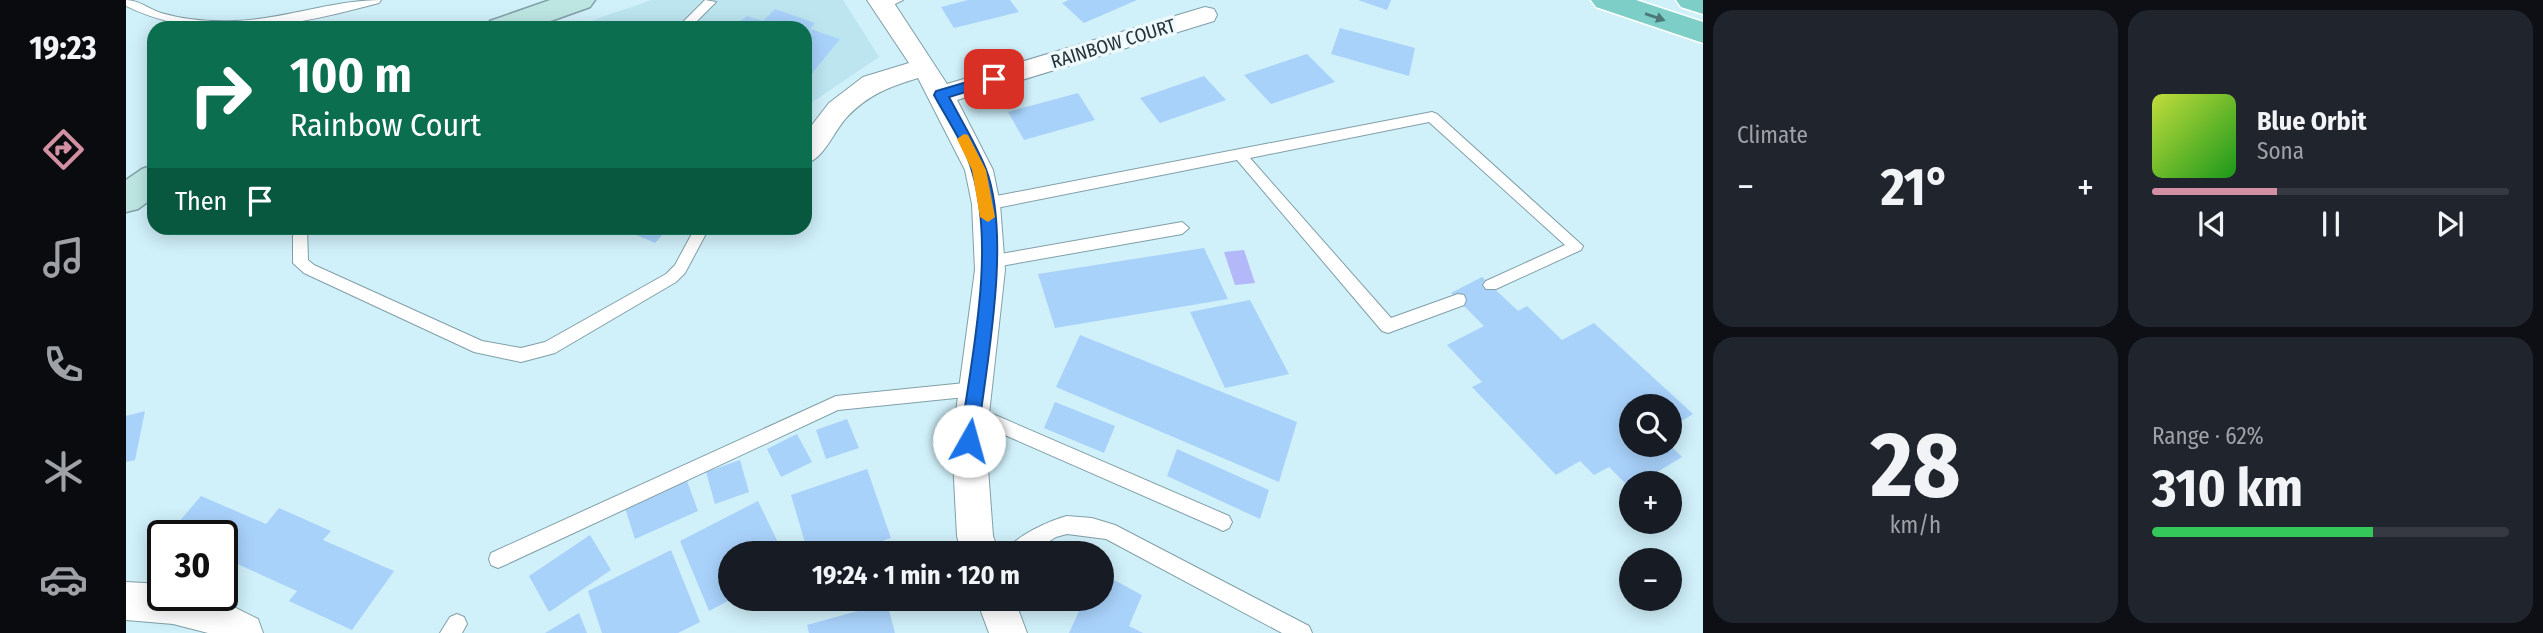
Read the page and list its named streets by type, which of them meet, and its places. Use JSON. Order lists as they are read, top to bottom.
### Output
{
  "streets": {
    "street": ["RAINBOW COURT"]
  },
  "page": {
    "tabs": "19:23",
    "tile": [
      "Climate",
      ["28", "km/h"],
      ["Range · 62%", "310 km"]
    ],
    "turn": ["100 m", "Rainbow Court"],
    "song": ["Blue Orbit", "Sona"],
    "heat": ["−", "21°", "+"],
    "then": "Then",
    "map_buttons": ["+", "−"],
    "limit": "30",
    "trip": "19:24 · 1 min · 120 m"
  }
}
